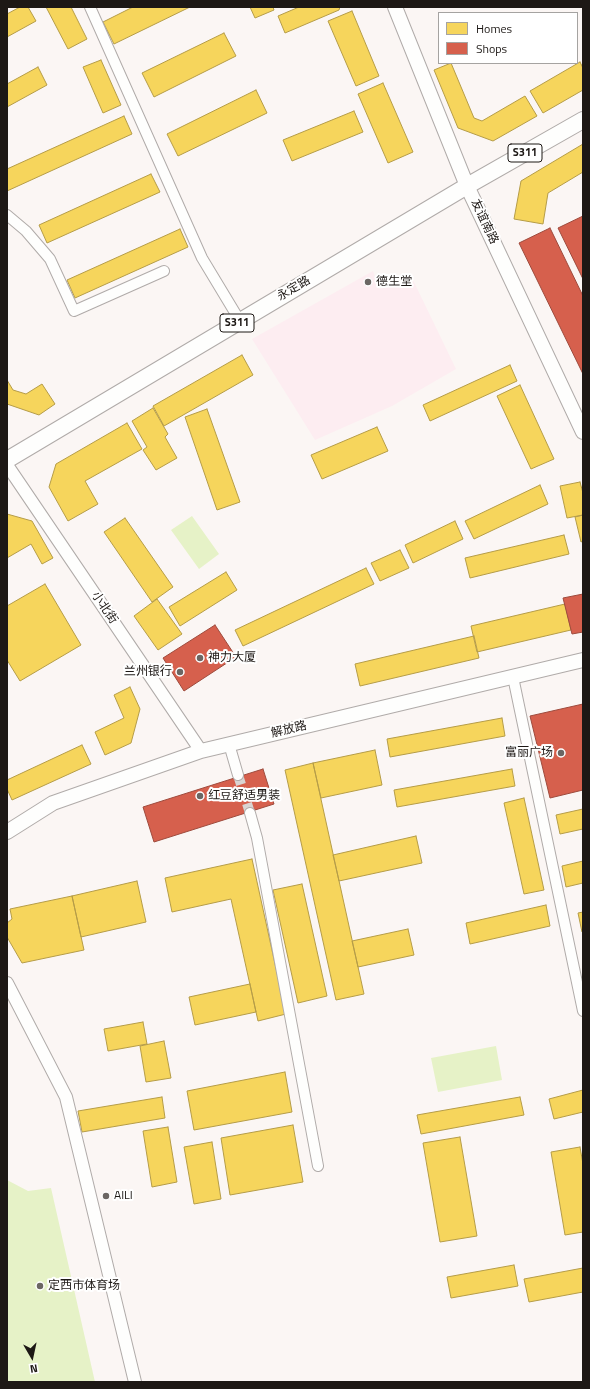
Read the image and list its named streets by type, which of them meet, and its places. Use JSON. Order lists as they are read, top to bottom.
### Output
{
  "streets": {
    "main road": [
      "S311",
      "友谊南路",
      "永定路",
      "解放路"
    ],
    "street": ["小北街"]
  },
  "crossings": [
    ["友谊南路", "永定路"],
    ["小北街", "解放路"]
  ],
  "places": [
    "德生堂",
    "神力大厦",
    "兰州银行",
    "富丽广场",
    "红豆舒适男装",
    "AILI",
    "定西市体育场"
  ],
  "legend": ["Homes", "Shops"],
  "north": "bottom"
}
